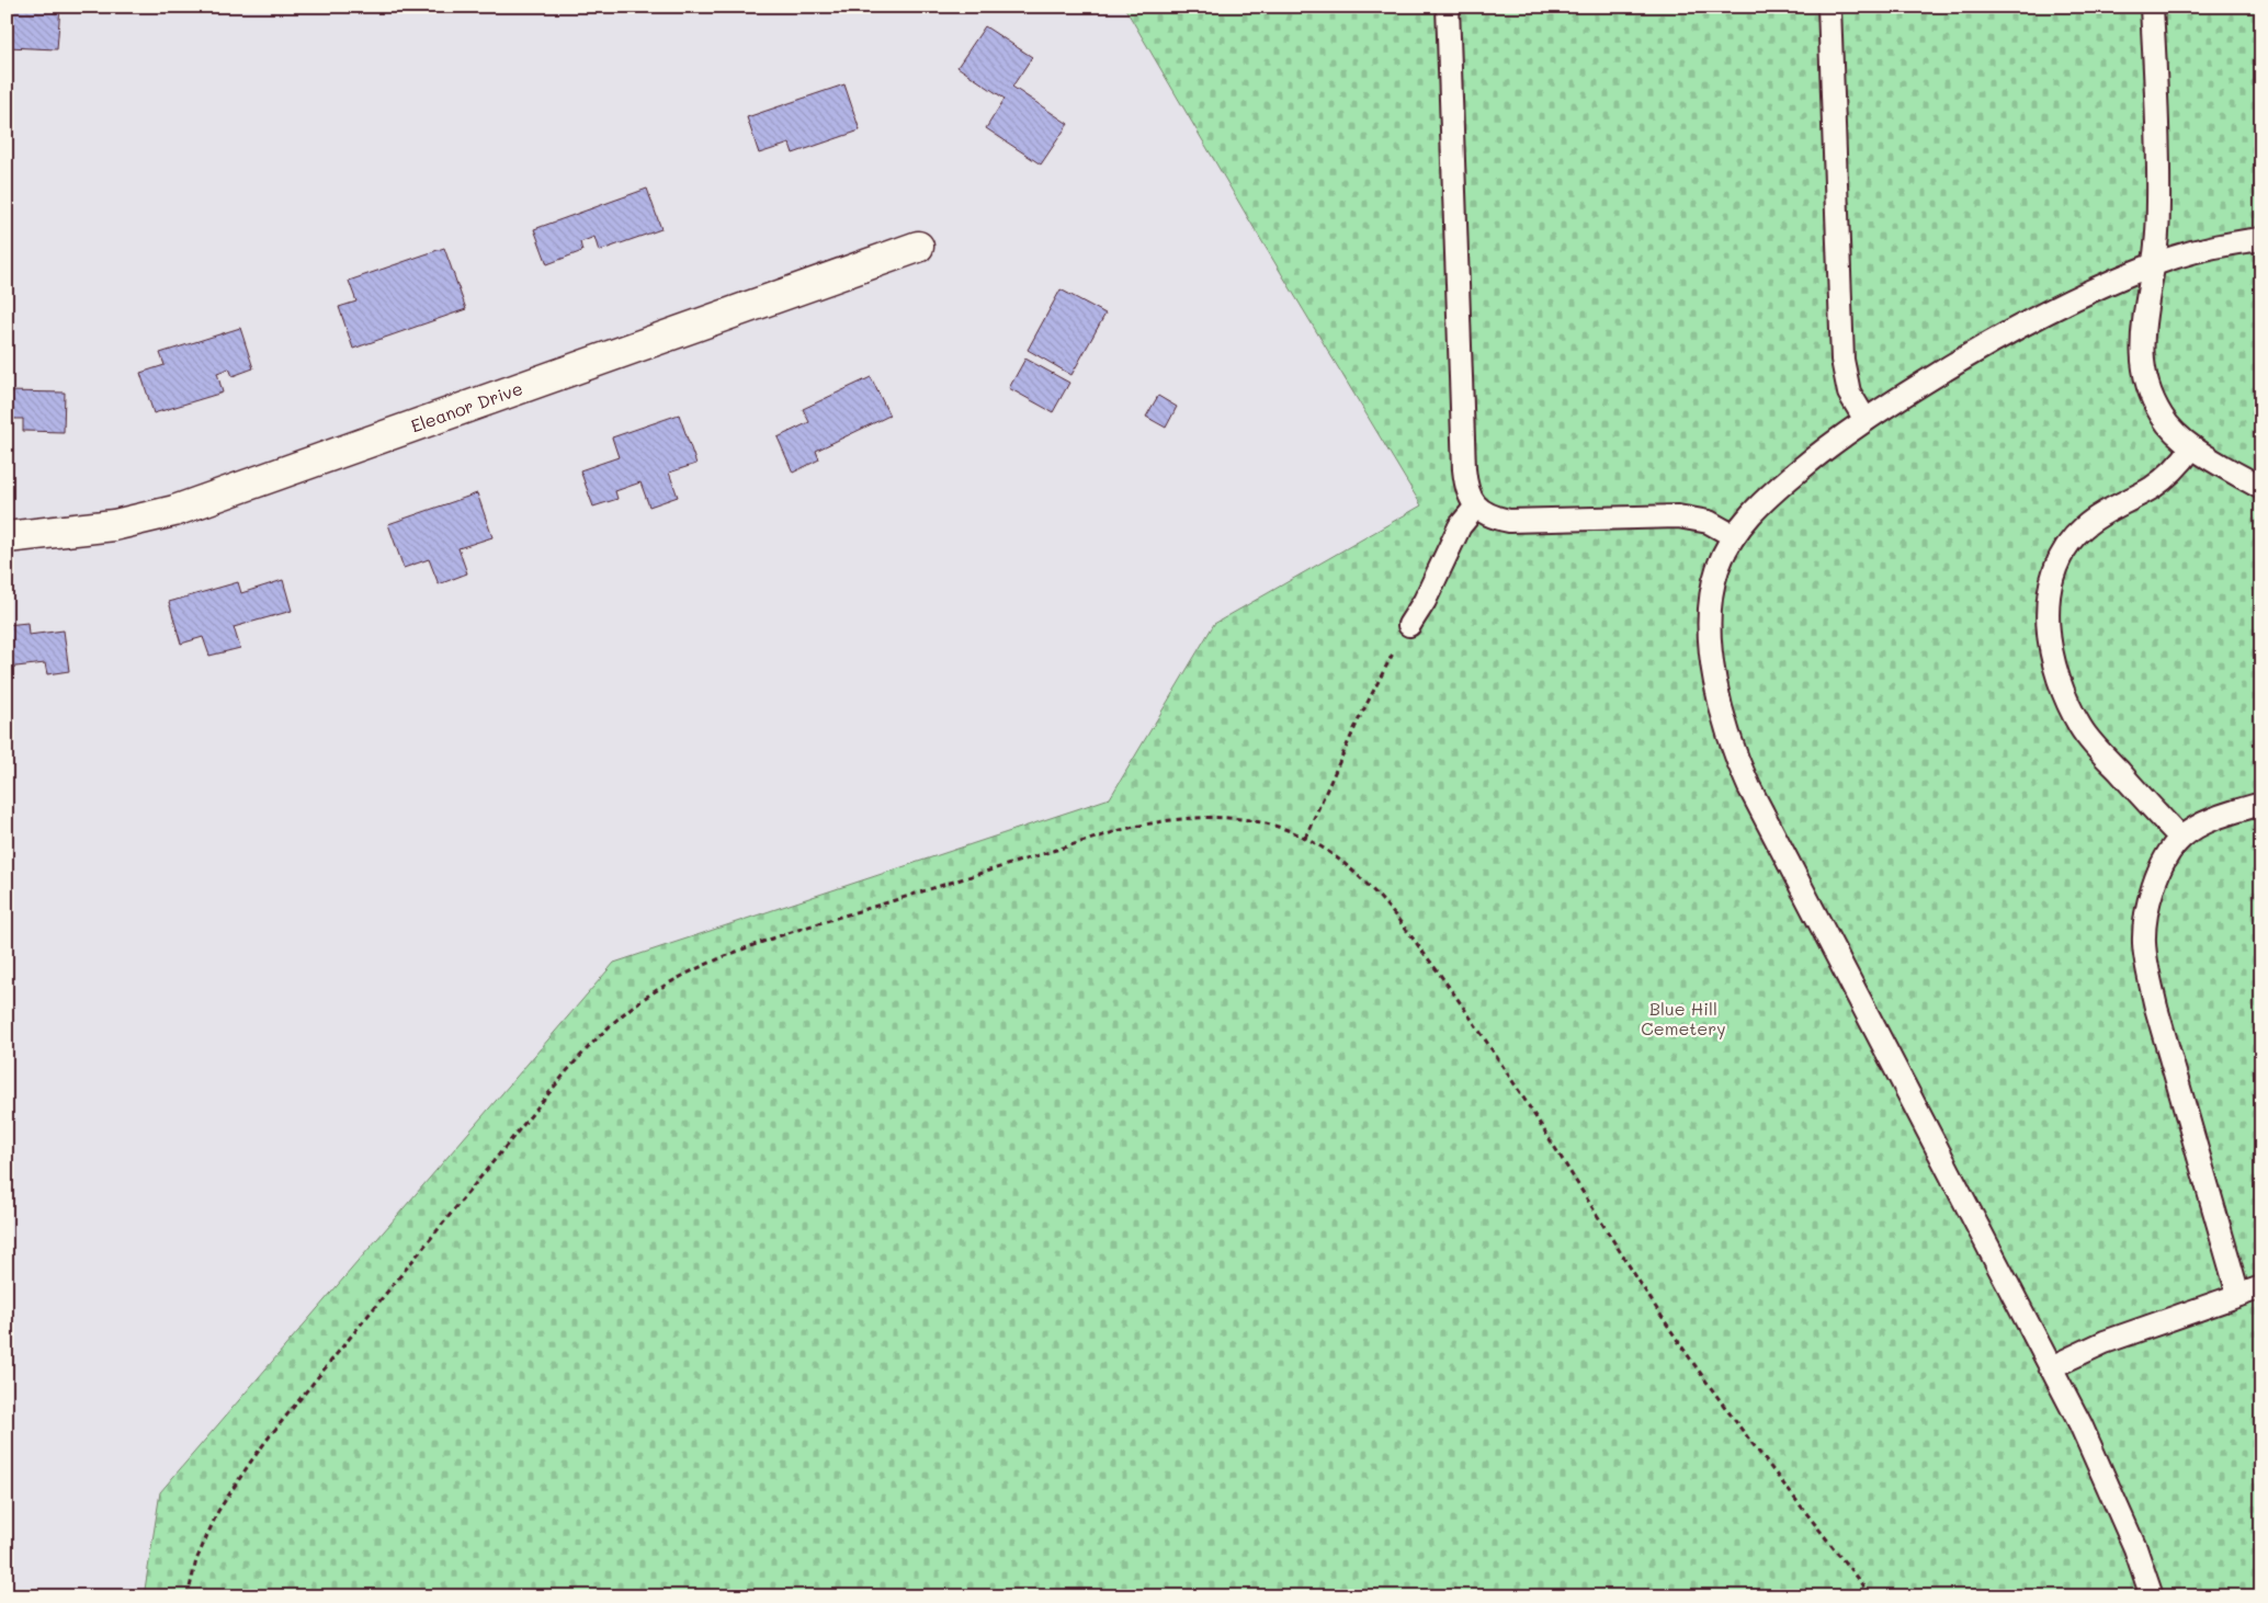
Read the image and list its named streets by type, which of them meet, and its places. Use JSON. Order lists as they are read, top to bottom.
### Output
{
  "streets": {
    "street": ["Eleanor Drive"]
  },
  "parks": ["Blue Hill Cemetery"]
}
